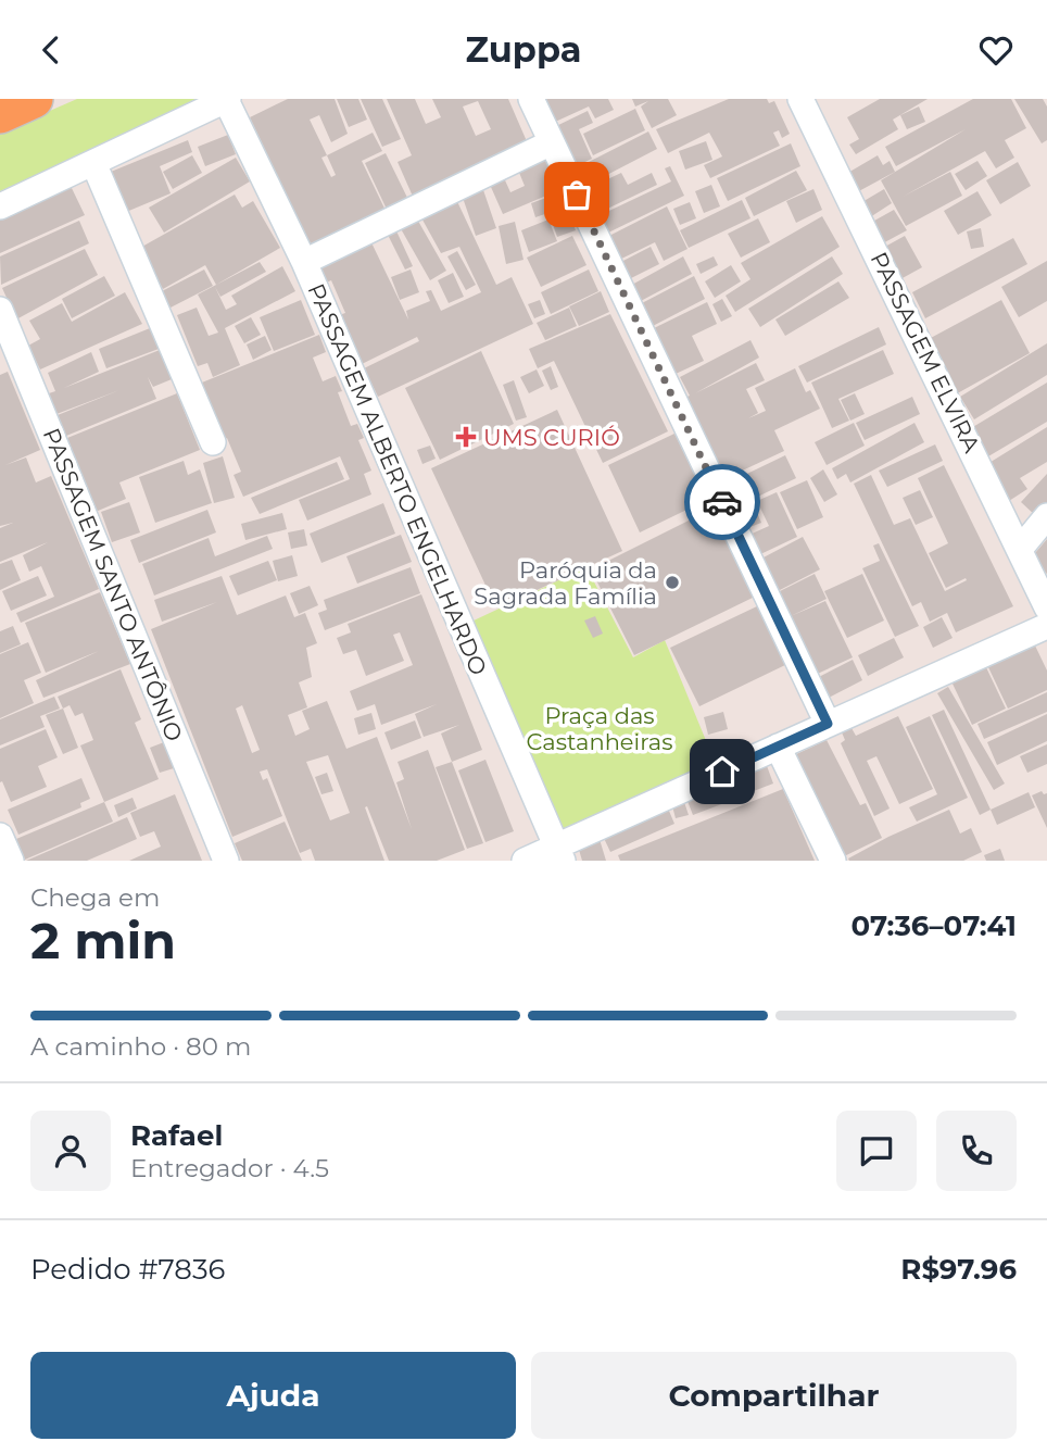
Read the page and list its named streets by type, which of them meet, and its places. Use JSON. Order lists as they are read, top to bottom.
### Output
{
  "streets": {
    "street": ["PASSAGEM ELVIRA", "PASSAGEM ALBERTO ENGELHARDO", "PASSAGEM SANTO ANTÔNIO"]
  },
  "parks": ["Praça das Castanheiras"],
  "places": {
    "health": ["UMS CURIÓ"],
    "other": ["Paróquia da Sagrada Família"]
  },
  "page": {
    "header": "Zuppa",
    "heading": ["2 min", "Chega em", "07:36–07:41"],
    "panel": [
      "Rafael",
      "Entregador · 4.5",
      "Pedido #7836",
      "R$97.96"
    ],
    "bar": "A caminho · 80 m",
    "buttons": ["Ajuda", "Compartilhar"]
  }
}
